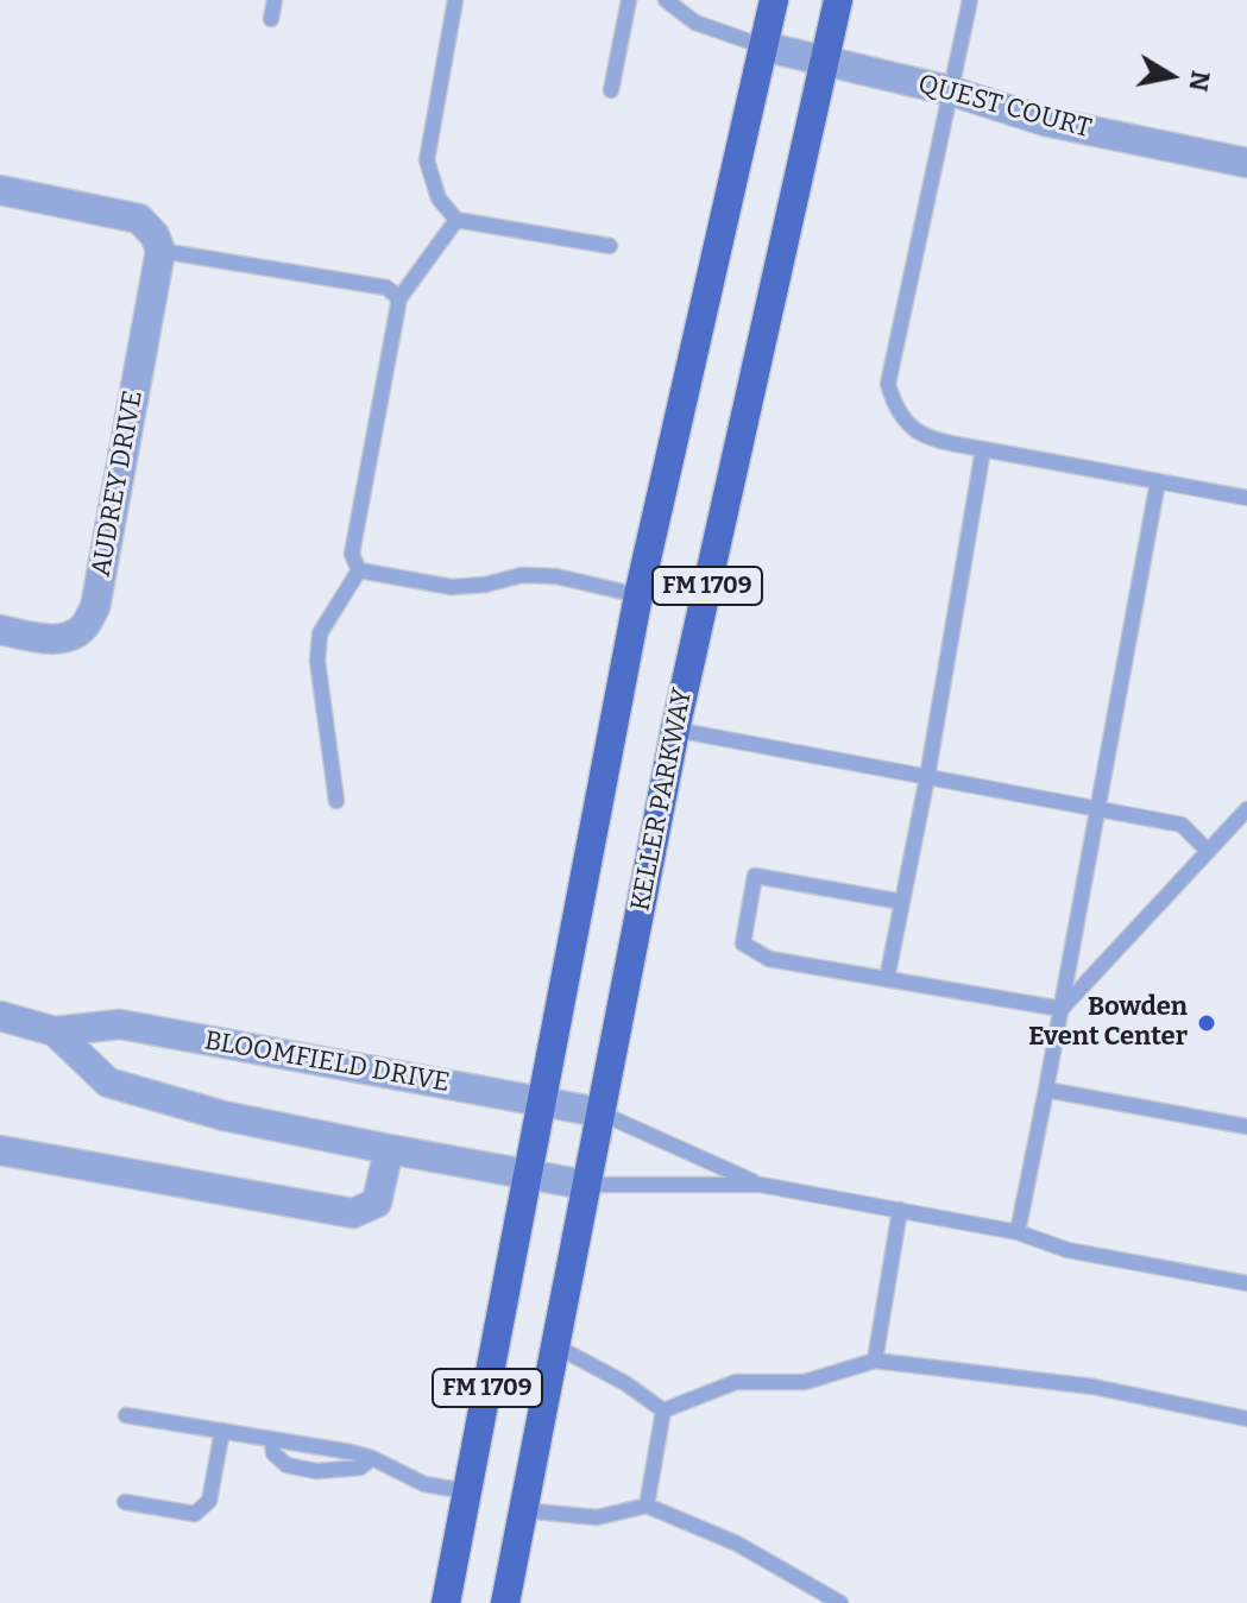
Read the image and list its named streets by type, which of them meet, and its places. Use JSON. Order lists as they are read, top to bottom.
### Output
{
  "streets": {
    "main road": ["FM 1709", "KELLER PARKWAY"],
    "street": ["QUEST COURT", "AUDREY DRIVE", "BLOOMFIELD DRIVE"]
  },
  "crossings": [
    ["QUEST COURT", "FM 1709"],
    ["QUEST COURT", "KELLER PARKWAY"],
    ["FM 1709", "BLOOMFIELD DRIVE"],
    ["KELLER PARKWAY", "BLOOMFIELD DRIVE"]
  ],
  "places": ["Bowden Event Center"],
  "north": "right"
}
